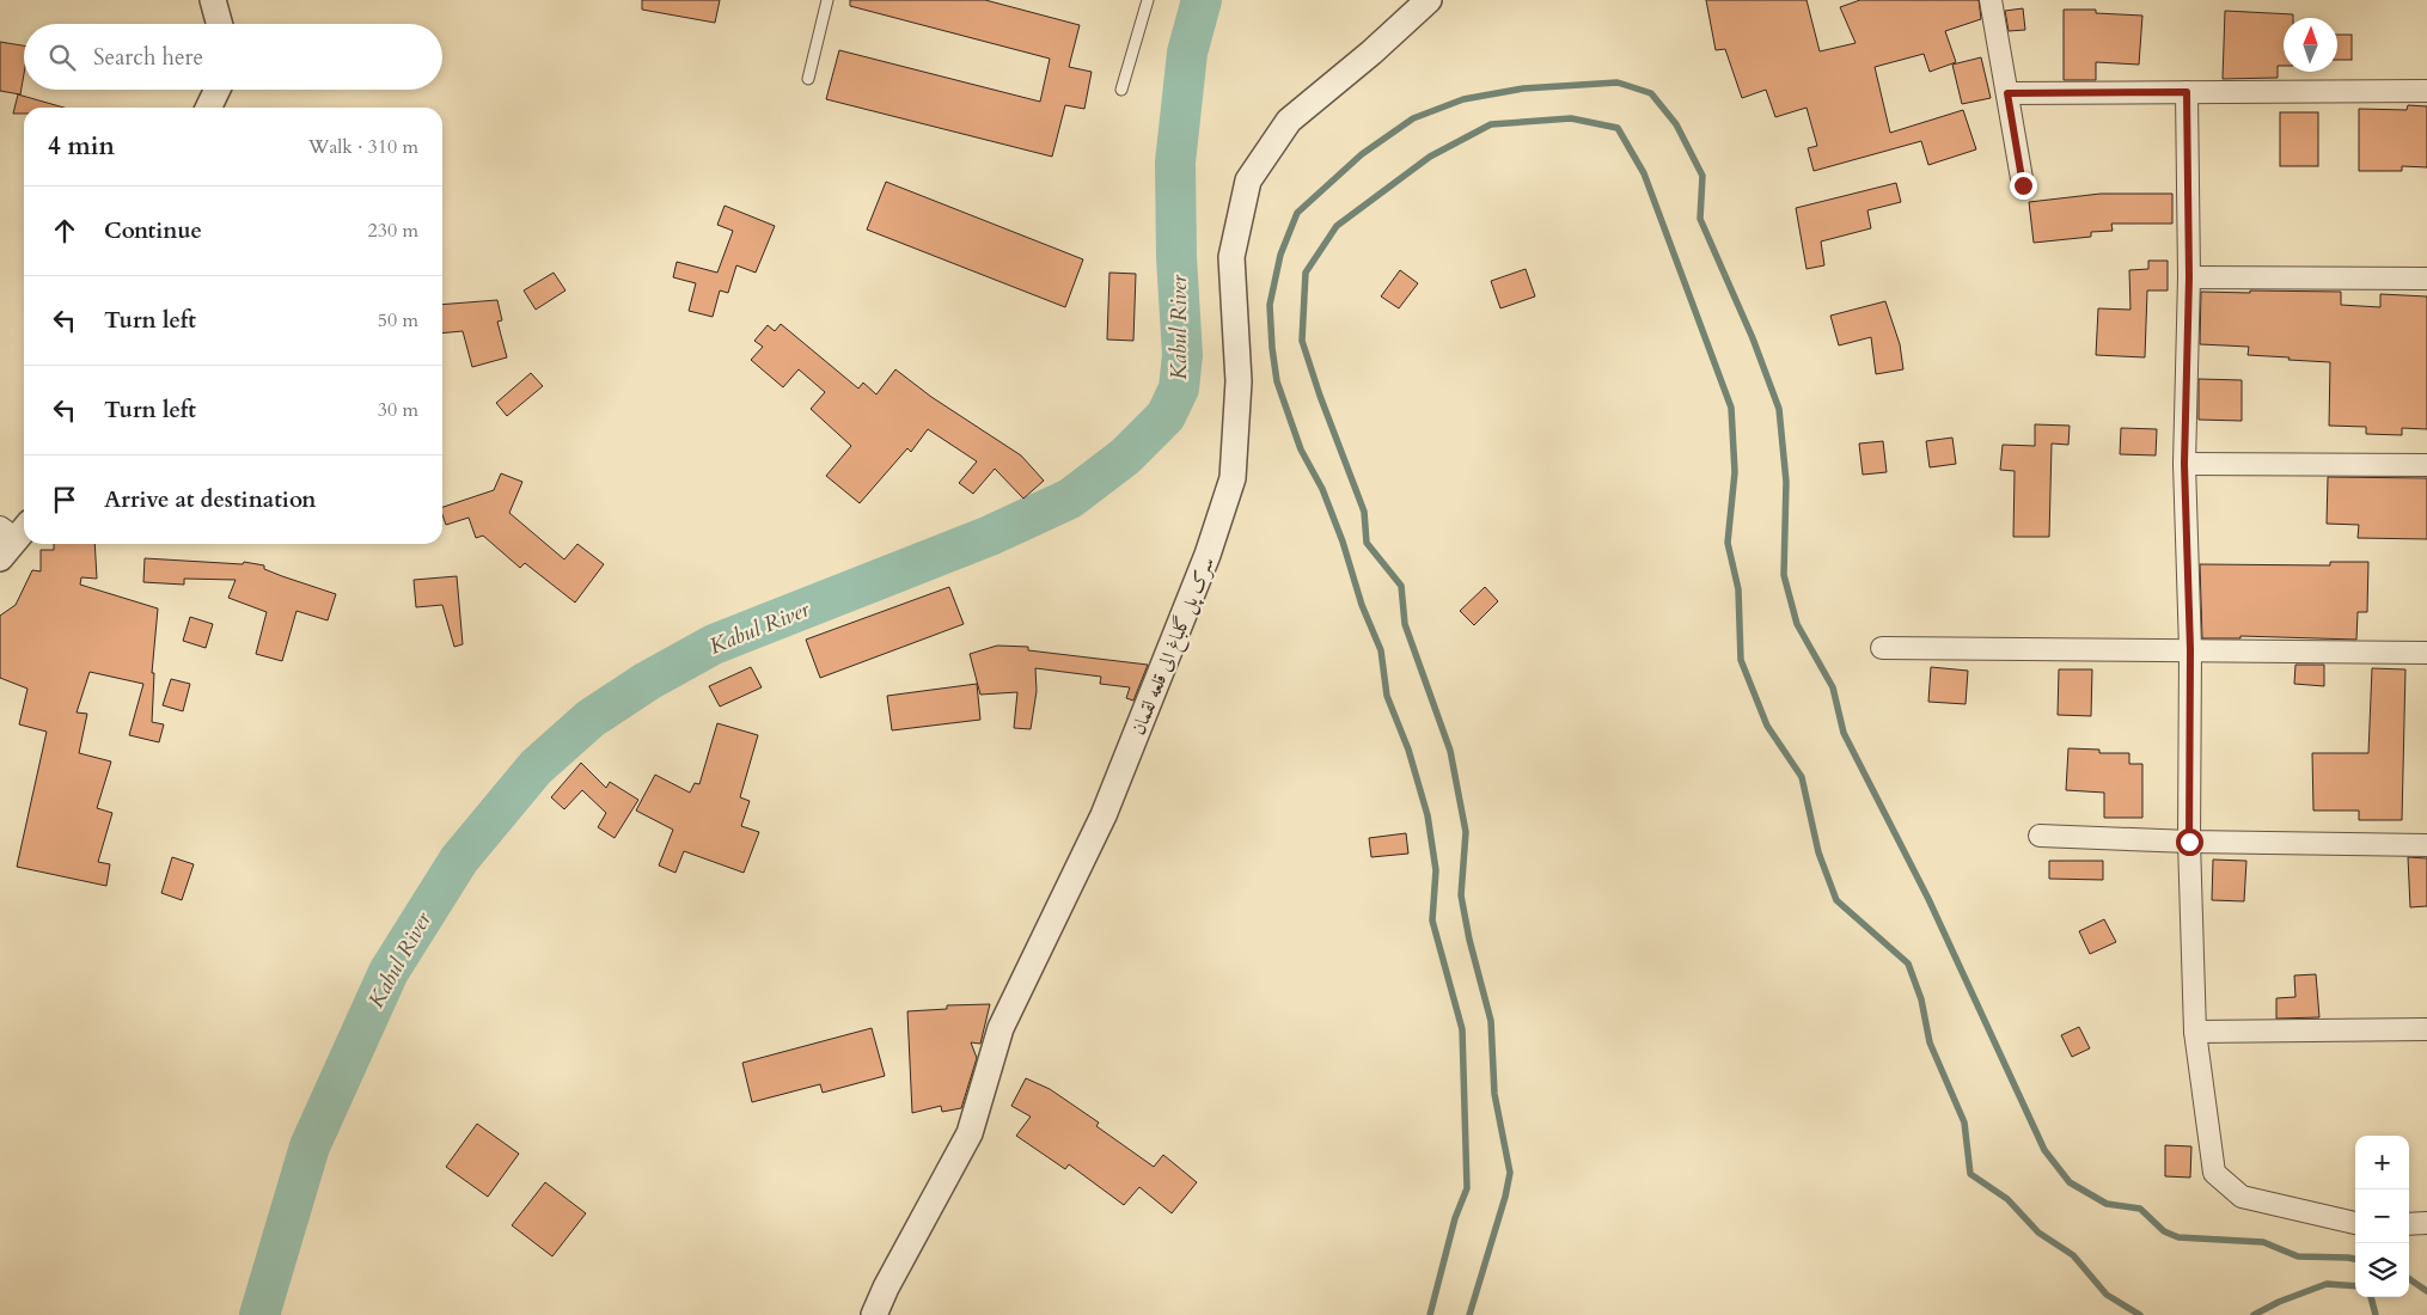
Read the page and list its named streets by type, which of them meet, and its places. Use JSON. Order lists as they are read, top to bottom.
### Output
{
  "streets": {
    "street": ["سرک پل گلباغ الی قلعه لقمان"]
  },
  "water": ["Kabul River"],
  "north": "top",
  "page": {
    "search": "Search here",
    "heading": ["4 min", "Walk · 310 m"],
    "list": [
      ["Continue", "230 m"],
      ["Turn left", "50 m"],
      ["Turn left", "30 m"],
      "Arrive at destination"
    ],
    "map_buttons": ["+", "−"]
  }
}
